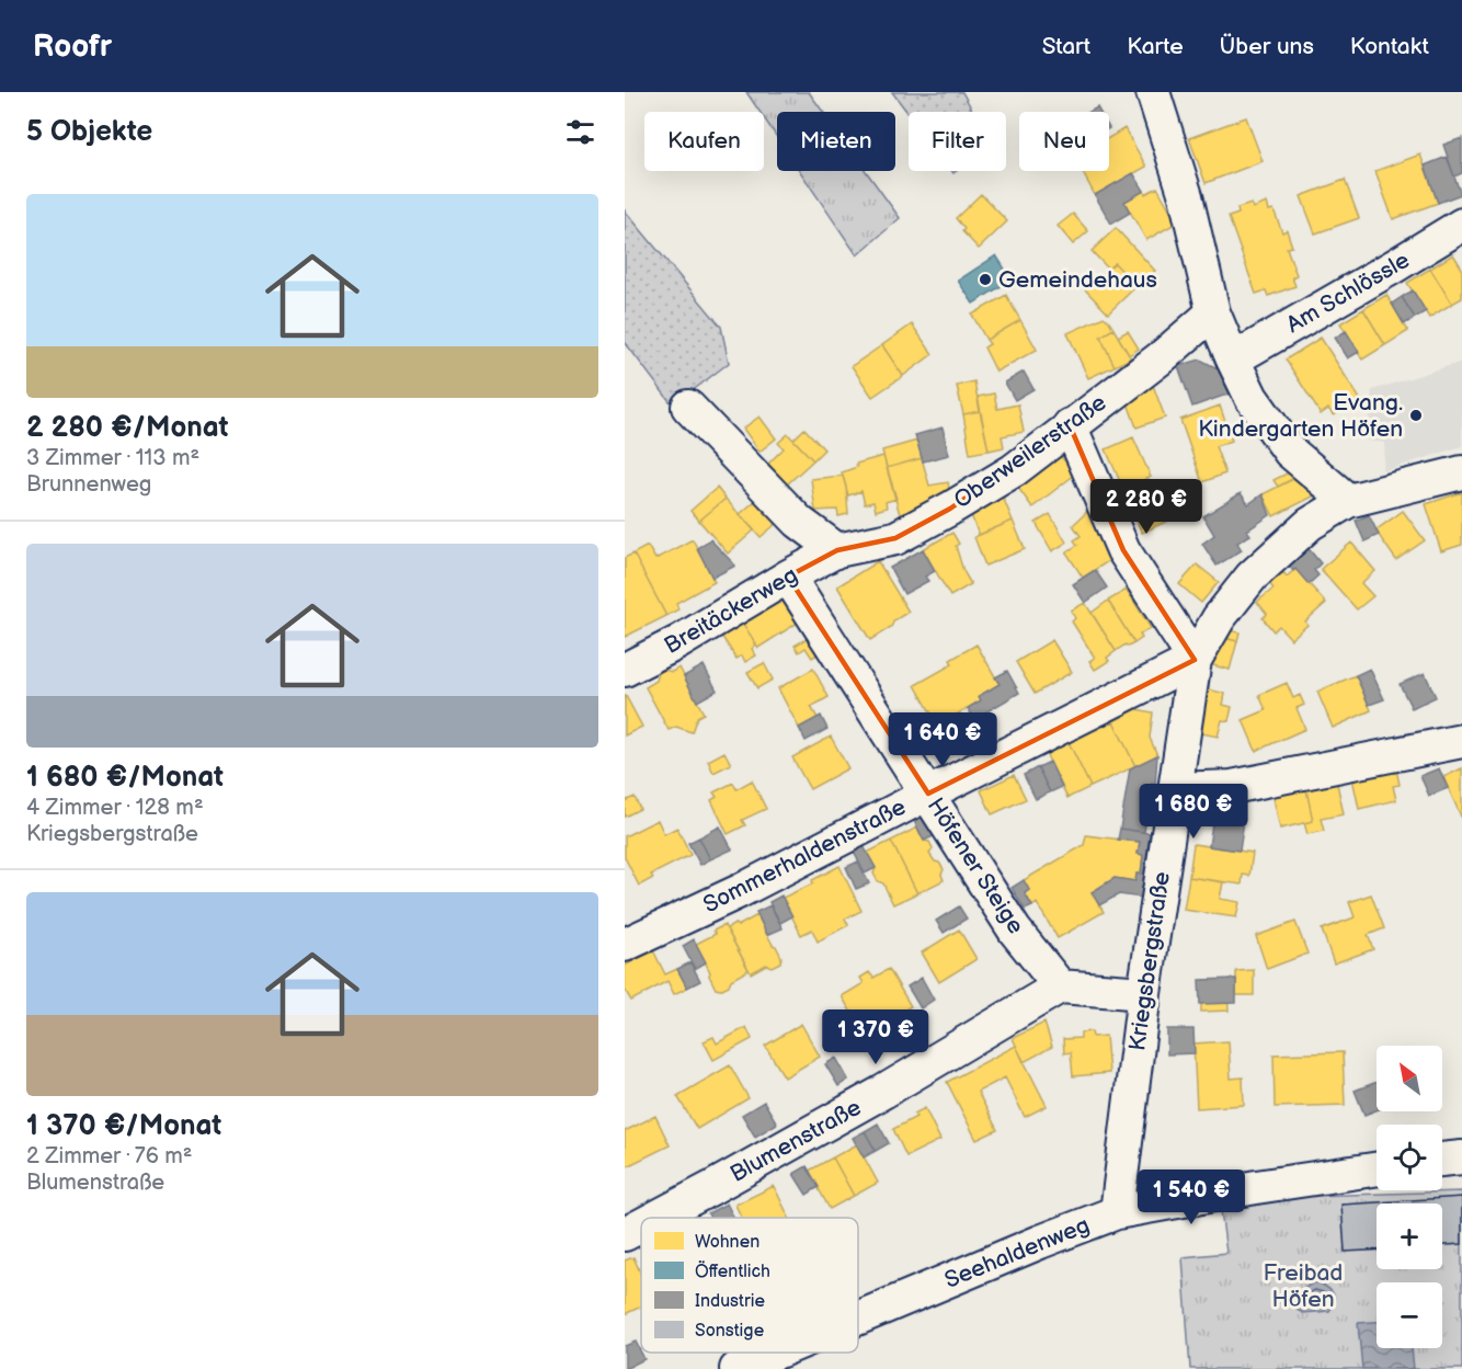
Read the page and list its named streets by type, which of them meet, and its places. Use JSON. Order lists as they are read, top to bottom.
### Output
{
  "streets": {
    "street": [
      "Am Schlössle",
      "Oberweilerstraße",
      "Breitäckerweg",
      "Sommerhaldenstraße",
      "Höfener Steige",
      "Kriegsbergstraße",
      "Blumenstraße",
      "Seehaldenweg"
    ]
  },
  "crossings": [
    ["Oberweilerstraße", "Breitäckerweg"],
    ["Breitäckerweg", "Höfener Steige"],
    ["Sommerhaldenstraße", "Höfener Steige"],
    ["Sommerhaldenstraße", "Kriegsbergstraße"],
    ["Höfener Steige", "Blumenstraße"],
    ["Kriegsbergstraße", "Seehaldenweg"]
  ],
  "parks": ["Freibad Höfen"],
  "places": ["Gemeindehaus", "Evang. Kindergarten Höfen"],
  "legend": [
    "Wohnen",
    "Öffentlich",
    "Industrie",
    "Sonstige"
  ],
  "north": "top left",
  "page": {
    "header": "Roofr",
    "nav": [
      "Start",
      "Karte",
      "Über uns",
      "Kontakt"
    ],
    "heading": "5 Objekte",
    "chip": [
      "Kaufen",
      "Mieten",
      "Filter",
      "Neu"
    ],
    "list": [
      {
        "name": "2 280 €/Monat",
        "note": "3 Zimmer · 113 m² · Brunnenweg"
      },
      {
        "name": "1 680 €/Monat",
        "note": "4 Zimmer · 128 m² · Kriegsbergstraße"
      },
      {
        "name": "1 370 €/Monat",
        "note": "2 Zimmer · 76 m² · Blumenstraße"
      }
    ],
    "price": [
      "2 280 €",
      "1 640 €",
      "1 680 €",
      "1 370 €",
      "1 540 €"
    ],
    "map_buttons": ["+", "−"]
  }
}
